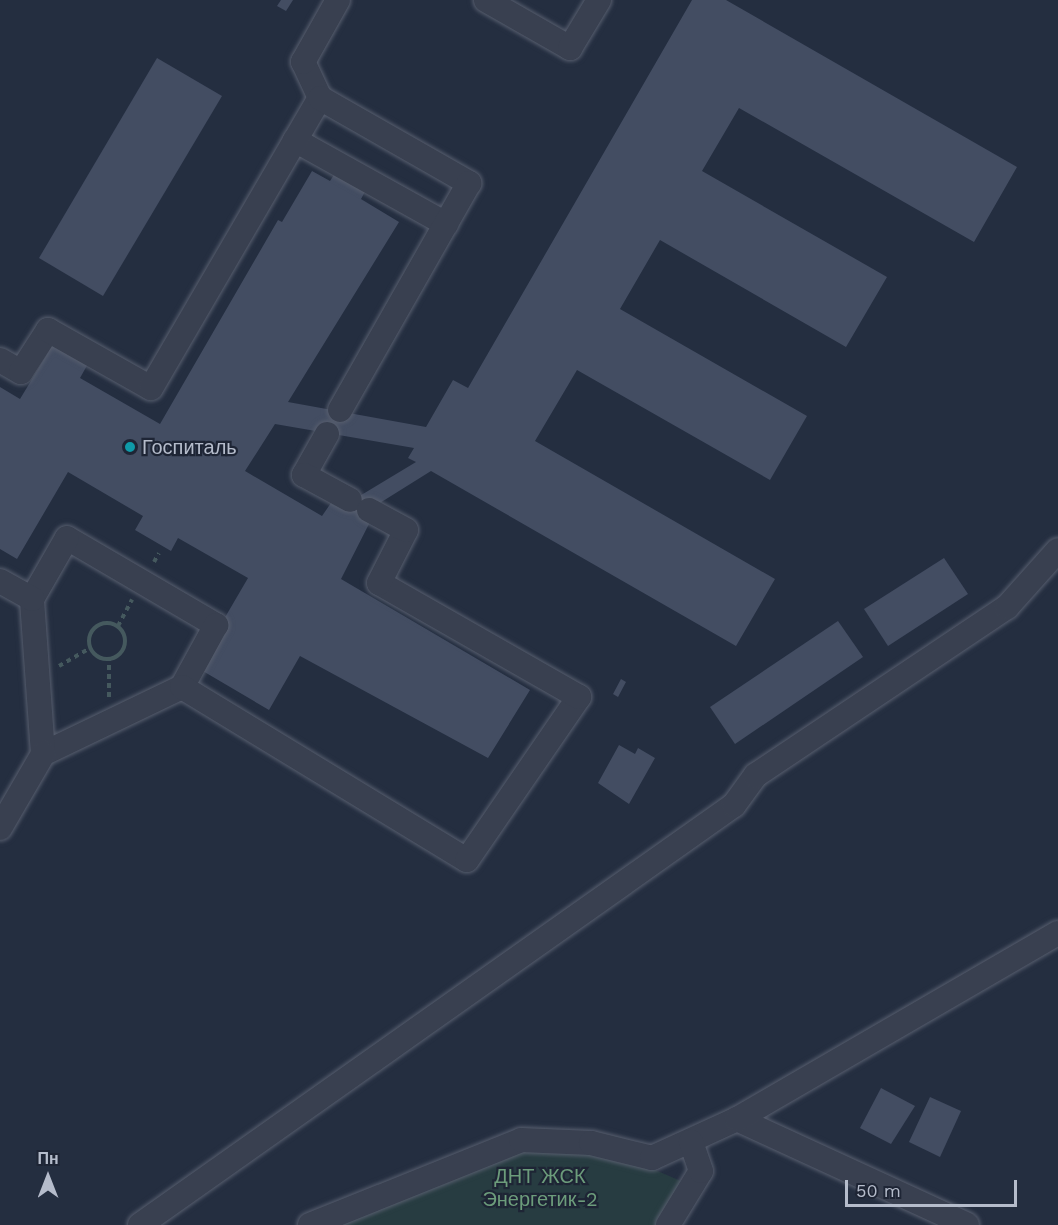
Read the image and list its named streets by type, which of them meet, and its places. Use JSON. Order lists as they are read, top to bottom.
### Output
{
  "parks": ["ДНТ ЖСК Энергетик-2"],
  "places": ["Госпиталь"],
  "scale_bar": "50 m",
  "north": "top"
}
